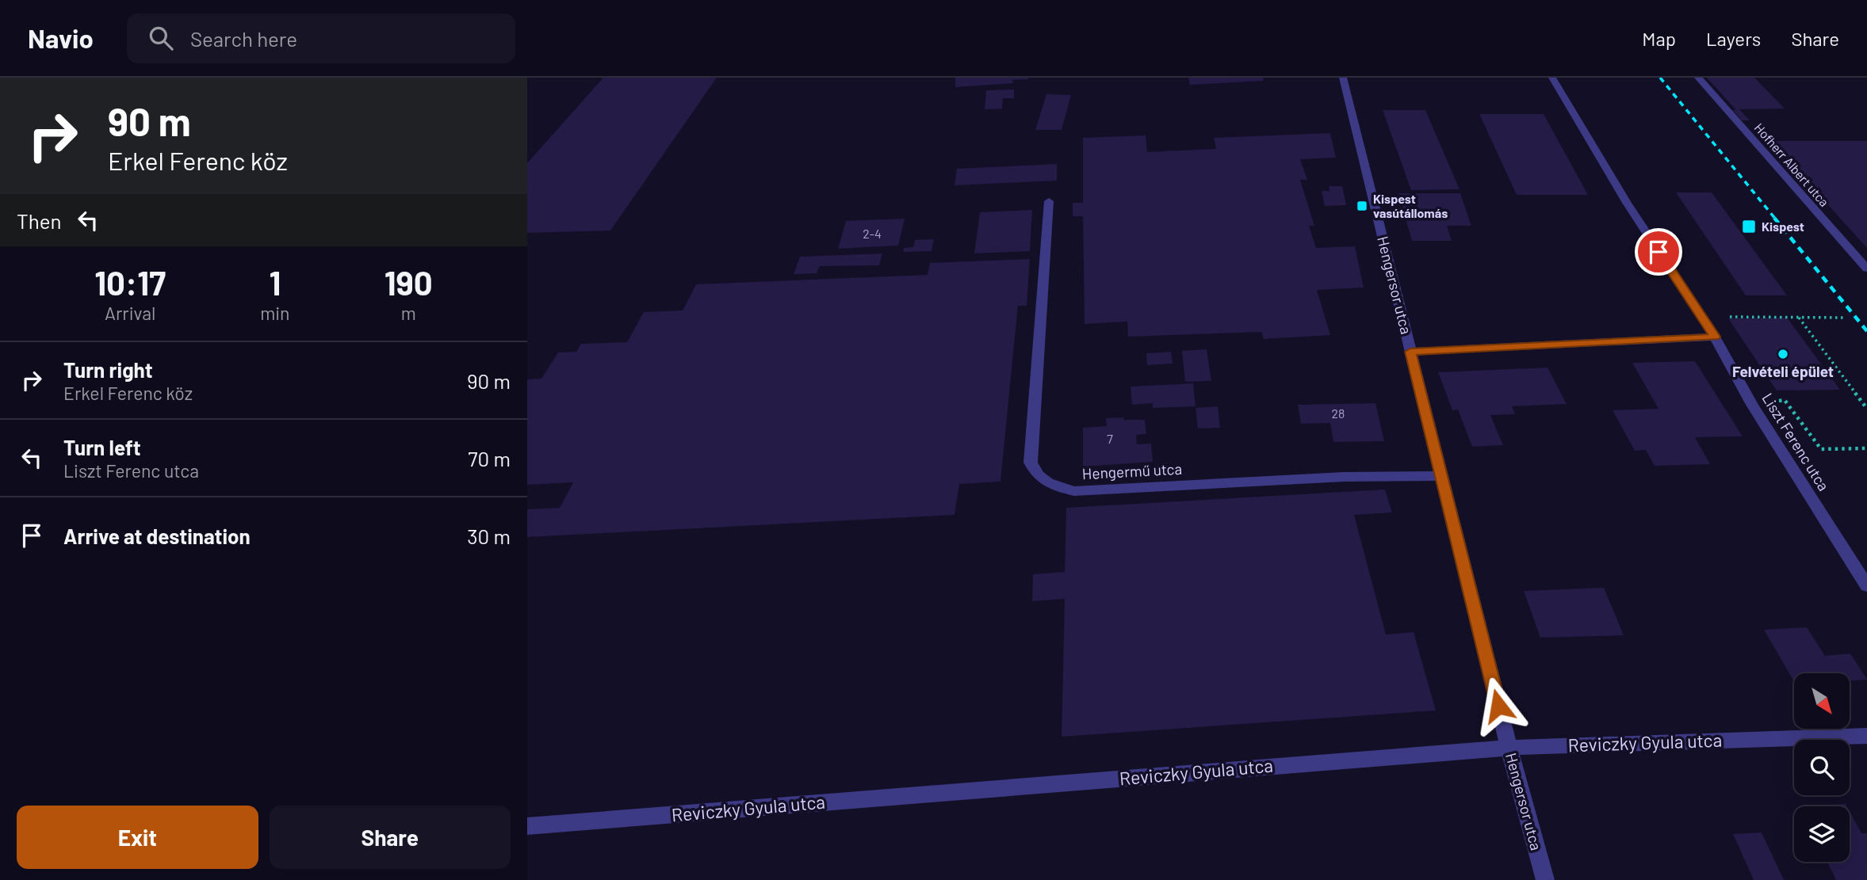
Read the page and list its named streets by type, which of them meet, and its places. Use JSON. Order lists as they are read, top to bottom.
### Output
{
  "streets": {
    "street": [
      "Hofherr Albert utca",
      "Hengersor utca",
      "Liszt Ferenc utca",
      "Hengermű utca",
      "Reviczky Gyula utca"
    ]
  },
  "crossings": [
    ["Hengersor utca", "Hengermű utca"],
    ["Hengersor utca", "Reviczky Gyula utca"]
  ],
  "places": {
    "transit": ["Kispest vasútállomás", "Kispest"],
    "other": ["Felvételi épület"]
  },
  "house_numbers": ["2-4", "28", "7"],
  "north": "bottom right",
  "page": {
    "header": "Navio",
    "search": "Search here",
    "nav": ["Map", "Layers", "Share"],
    "turn": ["90 m", "Erkel Ferenc köz"],
    "then": "Then",
    "eta": [
      "10:17",
      "Arrival",
      "1",
      "min",
      "190",
      "m"
    ],
    "list": [
      {
        "name": "Turn right",
        "note": "Erkel Ferenc köz",
        "value": "90 m"
      },
      {
        "name": "Turn left",
        "note": "Liszt Ferenc utca",
        "value": "70 m"
      },
      {
        "name": "Arrive at destination",
        "value": "30 m"
      }
    ],
    "buttons": ["Exit", "Share"]
  }
}
